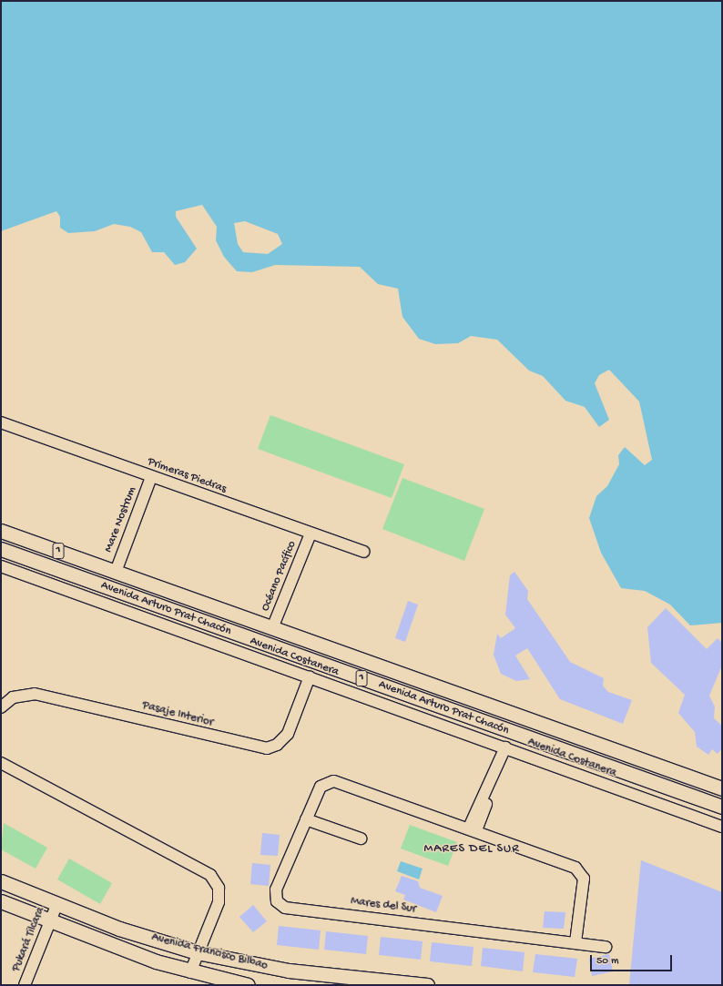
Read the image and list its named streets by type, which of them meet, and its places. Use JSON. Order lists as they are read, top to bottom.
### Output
{
  "streets": {
    "main road": ["1", "Avenida Arturo Prat Chacón", "Avenida Francisco Bilbao"],
    "street": [
      "Primeras Piedras",
      "Mare Nostrum",
      "Océano Pacífico",
      "Avenida Costanera",
      "Pasaje Interior",
      "Mares del Sur",
      "Pukará Tilcara"
    ]
  },
  "crossings": [
    ["Primeras Piedras", "Mare Nostrum"],
    ["Primeras Piedras", "Océano Pacífico"],
    ["Mare Nostrum", "Avenida Arturo Prat Chacón"],
    ["Océano Pacífico", "Avenida Arturo Prat Chacón"],
    ["Avenida Costanera", "Pasaje Interior"],
    ["Pukará Tilcara", "Avenida Francisco Bilbao"]
  ],
  "districts": ["MARES DEL SUR"],
  "scale_bar": "50 m"
}
